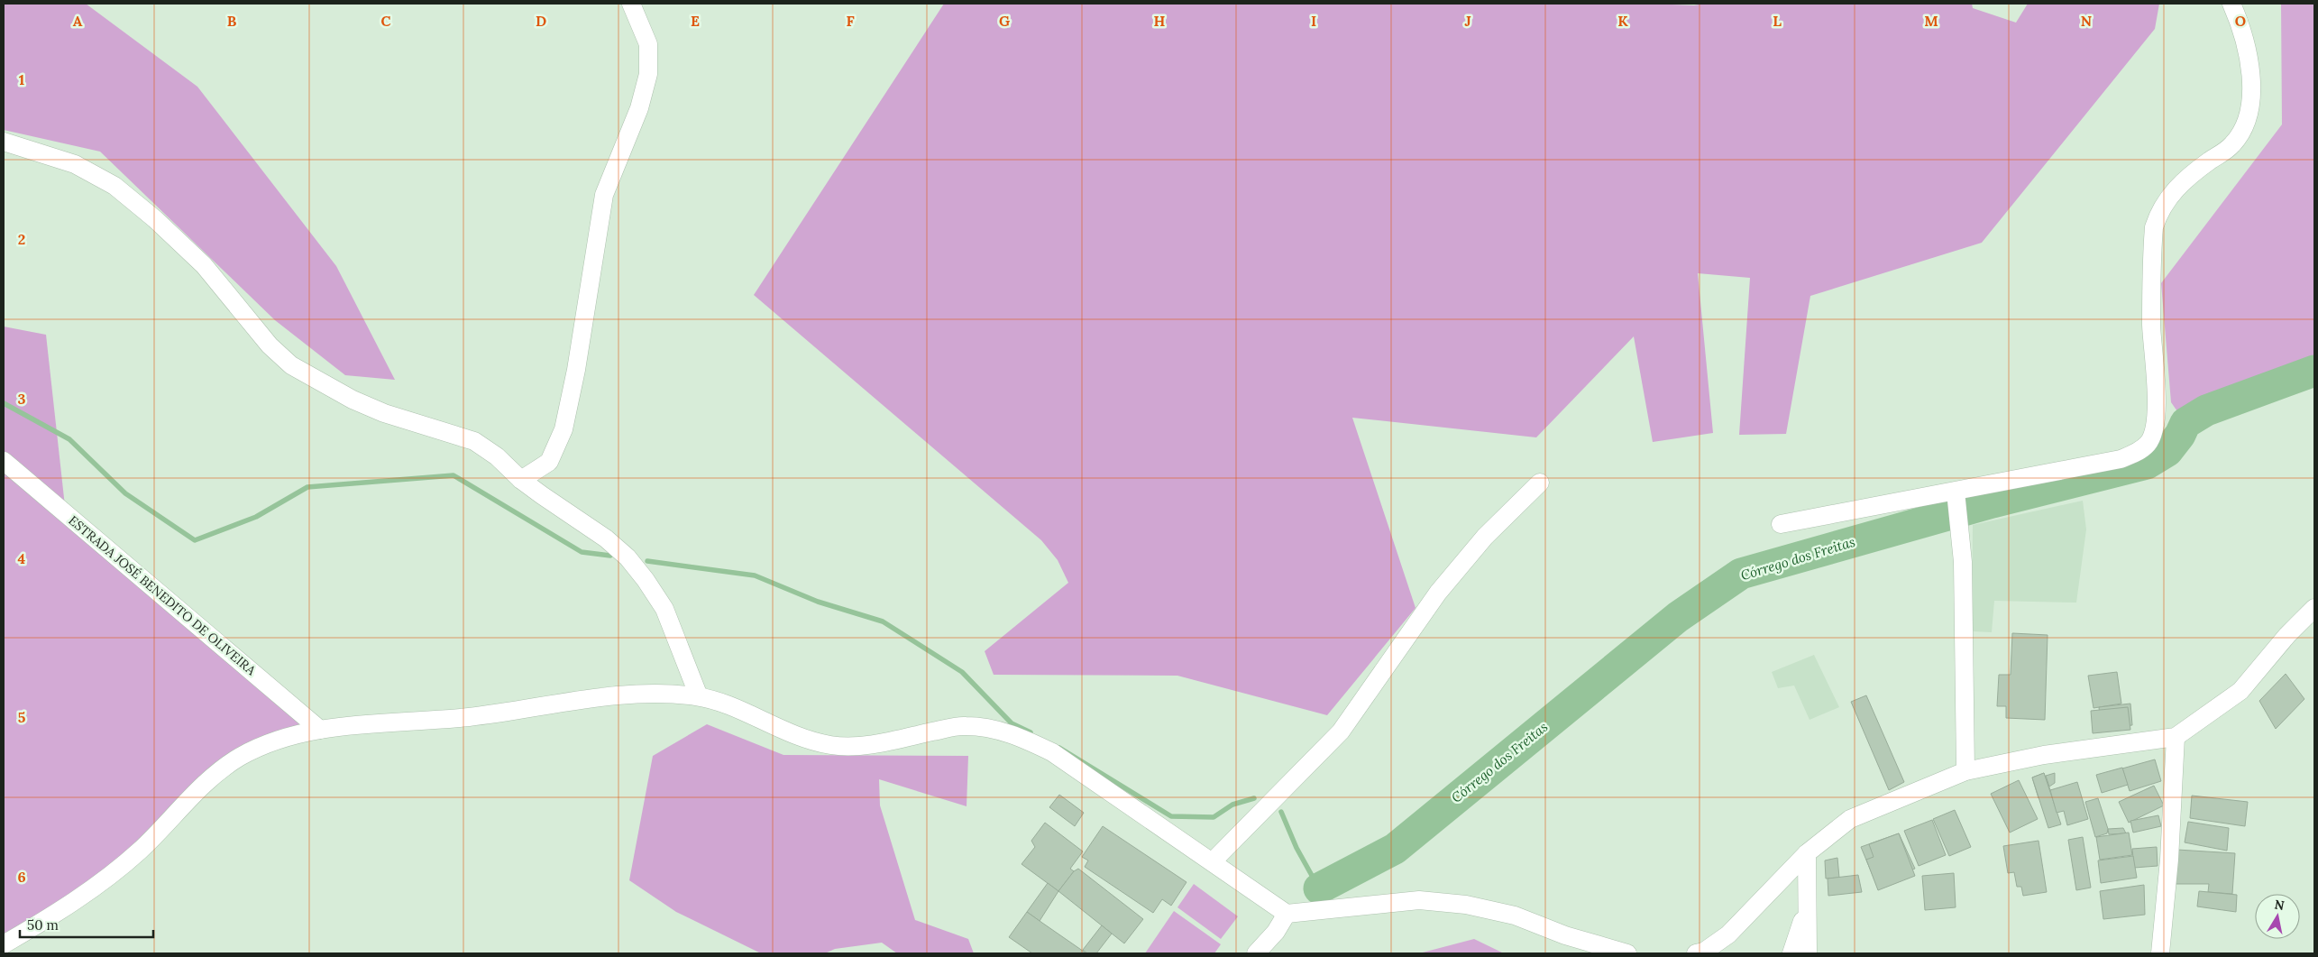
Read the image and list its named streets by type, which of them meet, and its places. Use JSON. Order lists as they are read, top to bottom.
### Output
{
  "streets": {
    "street": ["ESTRADA JOSÉ BENEDITO DE OLIVEIRA"]
  },
  "water": ["Córrego dos Freitas"],
  "scale_bar": "50 m",
  "north": "top",
  "grid": {
    "columns": [
      "A",
      "B",
      "C",
      "D",
      "E",
      "F",
      "G",
      "H",
      "I",
      "J",
      "K",
      "L",
      "M",
      "N",
      "O"
    ],
    "rows": [
      "1",
      "2",
      "3",
      "4",
      "5",
      "6"
    ]
  }
}
